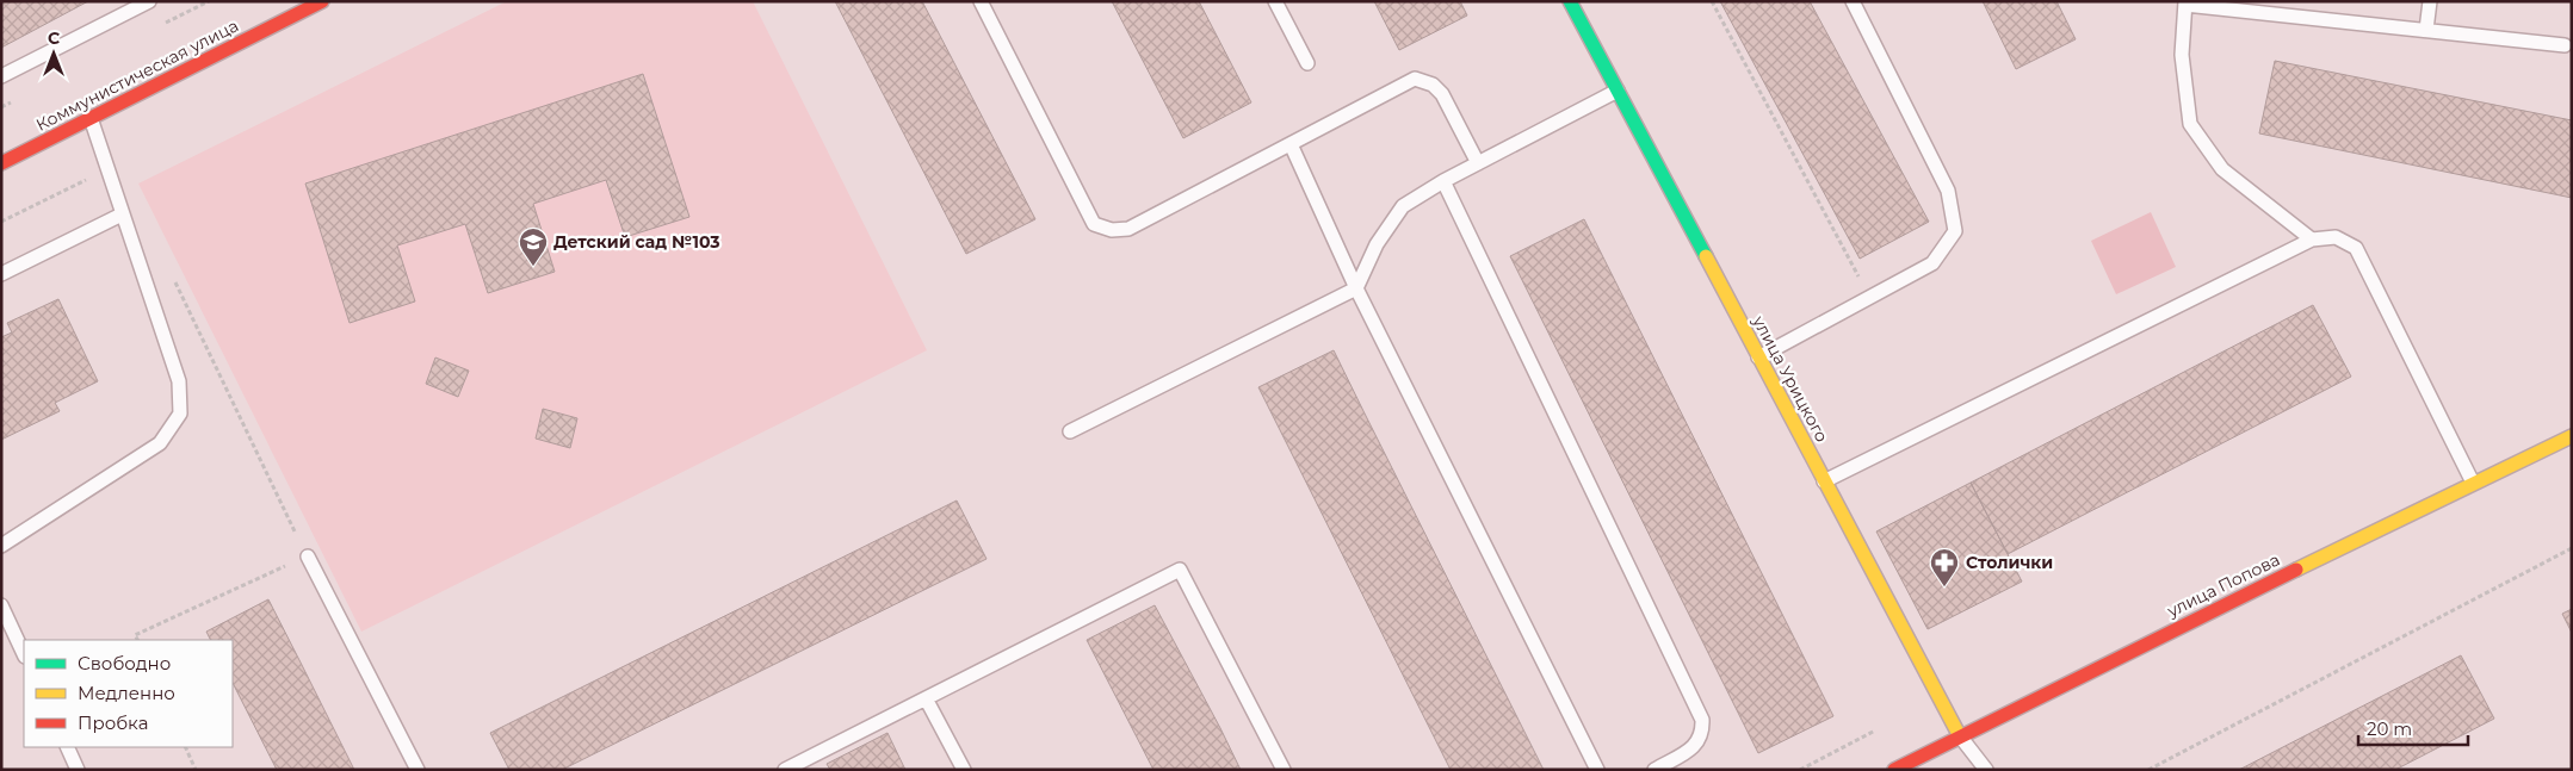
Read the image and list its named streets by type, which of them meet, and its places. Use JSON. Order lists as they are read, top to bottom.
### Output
{
  "streets": {
    "street": ["Коммунистическая улица", "улица Урицкого", "улица Попова"]
  },
  "crossings": [
    ["улица Урицкого", "улица Попова"]
  ],
  "places": {
    "school or university": ["Детский сад №103"],
    "pharmacy": ["Столички"]
  },
  "legend": ["Свободно", "Медленно", "Пробка"],
  "scale_bar": "20 m",
  "north": "top"
}
